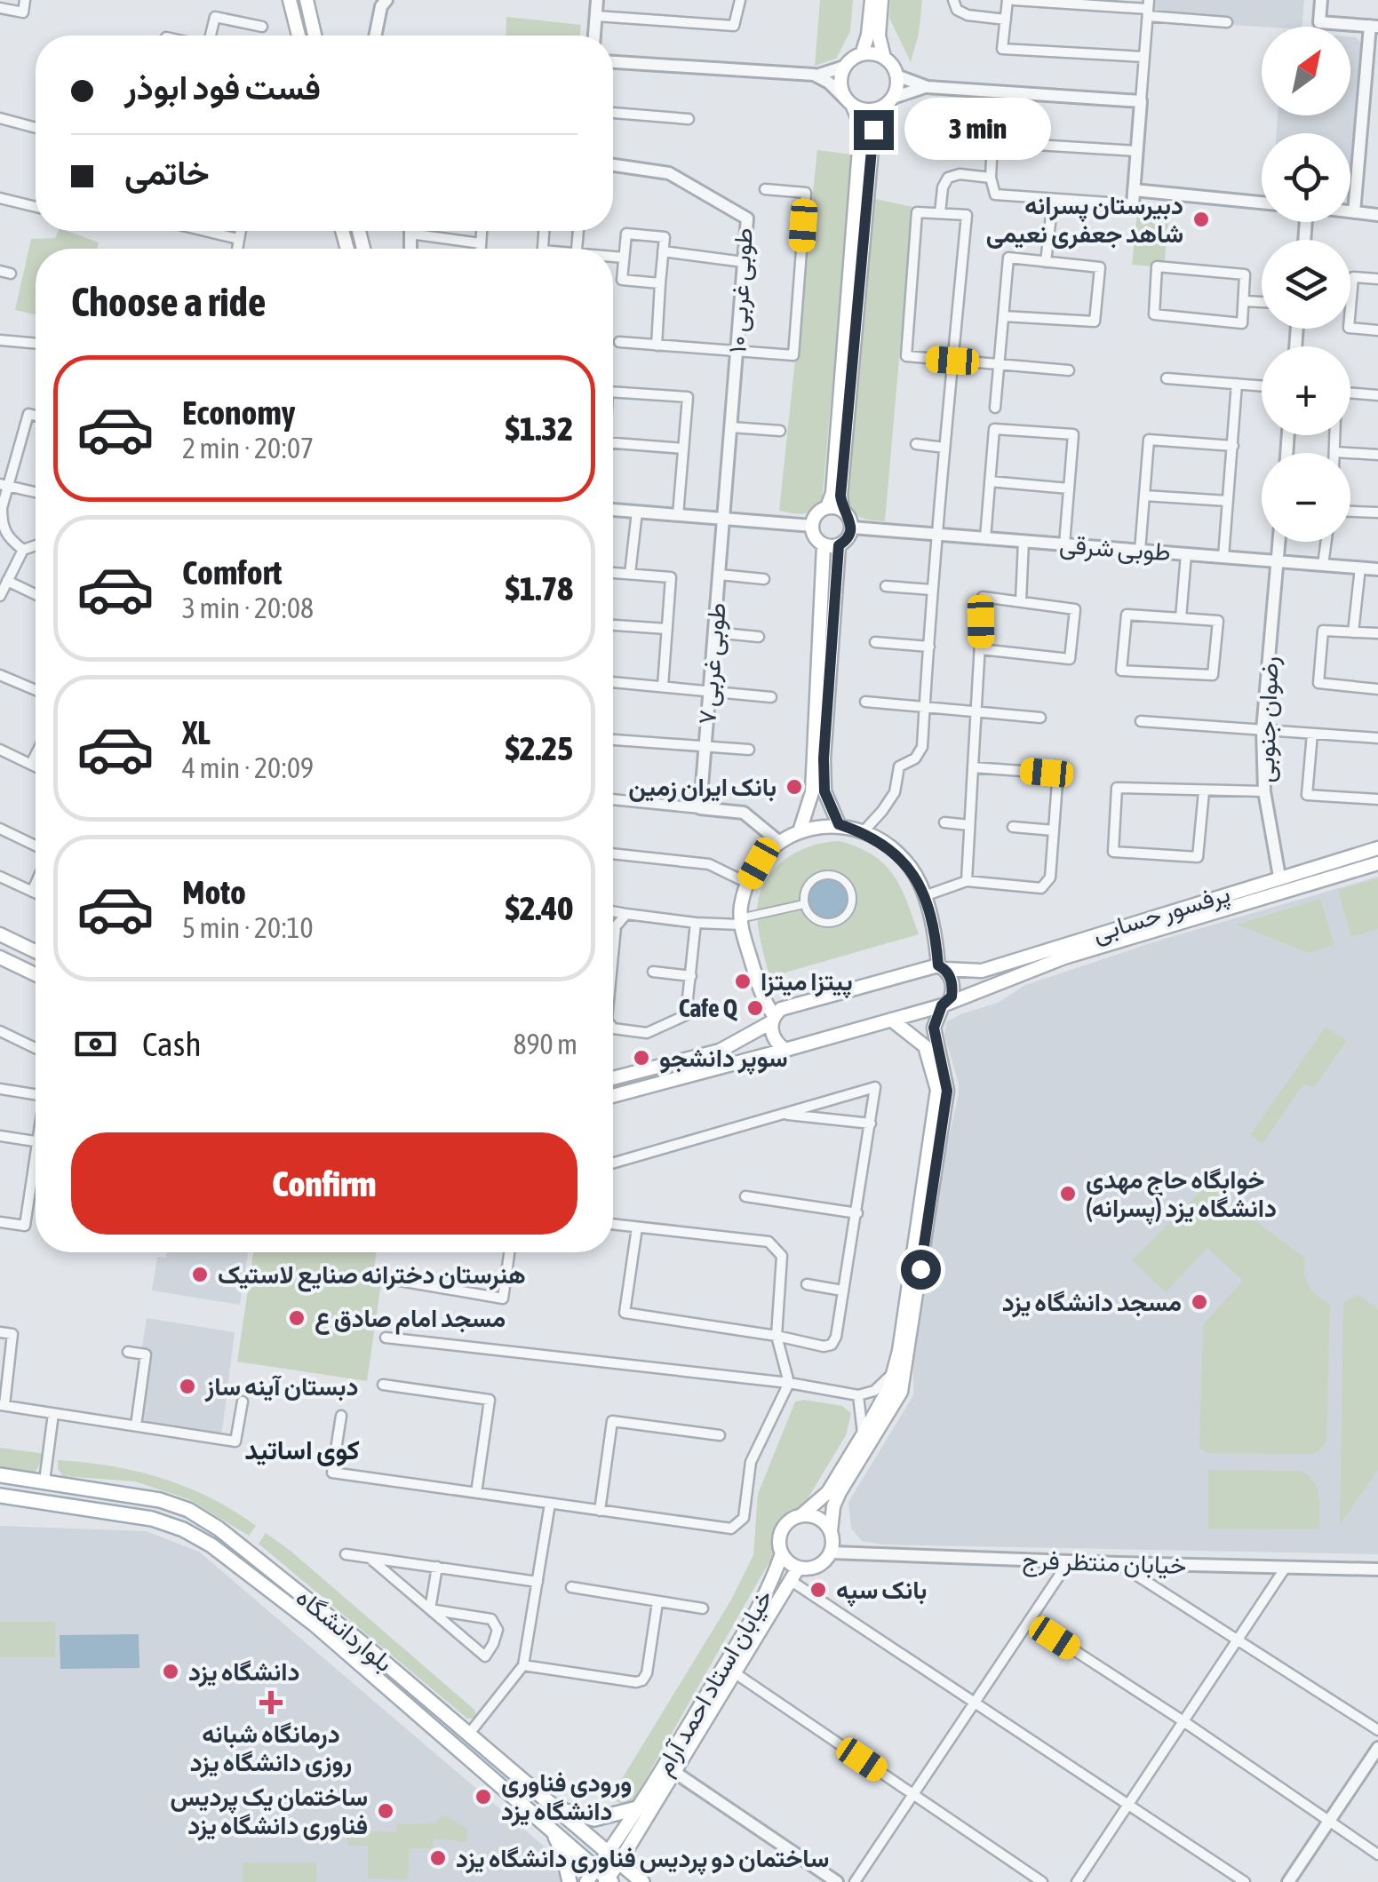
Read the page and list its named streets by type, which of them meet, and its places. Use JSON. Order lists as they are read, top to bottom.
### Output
{
  "streets": {
    "main road": ["پرفسور حسابی", "بلواردانشگاه", "خیابان استاد احمد آرام"],
    "street": [
      "طوبی غربی ۱۰",
      "طوبی شرقی",
      "طوبی غربی ۷",
      "رضوان جنوبی",
      "خیابان منتظر فرج"
    ]
  },
  "crossings": [
    ["طوبی غربی ۱۰", "طوبی غربی ۷"],
    ["طوبی شرقی", "رضوان جنوبی"],
    ["رضوان جنوبی", "پرفسور حسابی"],
    ["خیابان منتظر فرج", "خیابان استاد احمد آرام"],
    ["بلواردانشگاه", "خیابان استاد احمد آرام"]
  ],
  "districts": ["کوی اساتید"],
  "places": {
    "other": [
      "دبیرستان پسرانه شاهد جعفری نعیمی",
      "بانک ایران زمین",
      "پیتزا میتزا",
      "Cafe Q",
      "سوپر دانشجو",
      "خوابگاه حاج مهدی (پسرانه) دانشگاه یزد",
      "هنرستان دخترانه صنایع لاستیک",
      "مسجد دانشگاه یزد",
      "مسجد امام صادق ع",
      "دبستان آینه ساز",
      "بانک سپه",
      "دانشگاه یزد",
      "ورودی فناوری دانشگاه یزد",
      "ساختمان یک پردیس فناوری دانشگاه یزد",
      "ساختمان دو پردیس فناوری دانشگاه یزد"
    ],
    "health": ["درمانگاه شبانه روزی دانشگاه یزد"]
  },
  "north": "top right",
  "page": {
    "map_buttons": ["+", "−"],
    "banner": ["فست فود ابوذر", "خاتمی"],
    "bubble": "3 min",
    "heading": "Choose a ride",
    "list": [
      {
        "name": "Economy",
        "note": "2 min · 20:07",
        "value": "$1.32"
      },
      {
        "name": "Comfort",
        "note": "3 min · 20:08",
        "value": "$1.78"
      },
      {
        "name": "XL",
        "note": "4 min · 20:09",
        "value": "$2.25"
      },
      {
        "name": "Moto",
        "note": "5 min · 20:10",
        "value": "$2.40"
      }
    ],
    "pay": ["Cash", "890 m"],
    "buttons": "Confirm"
  }
}
